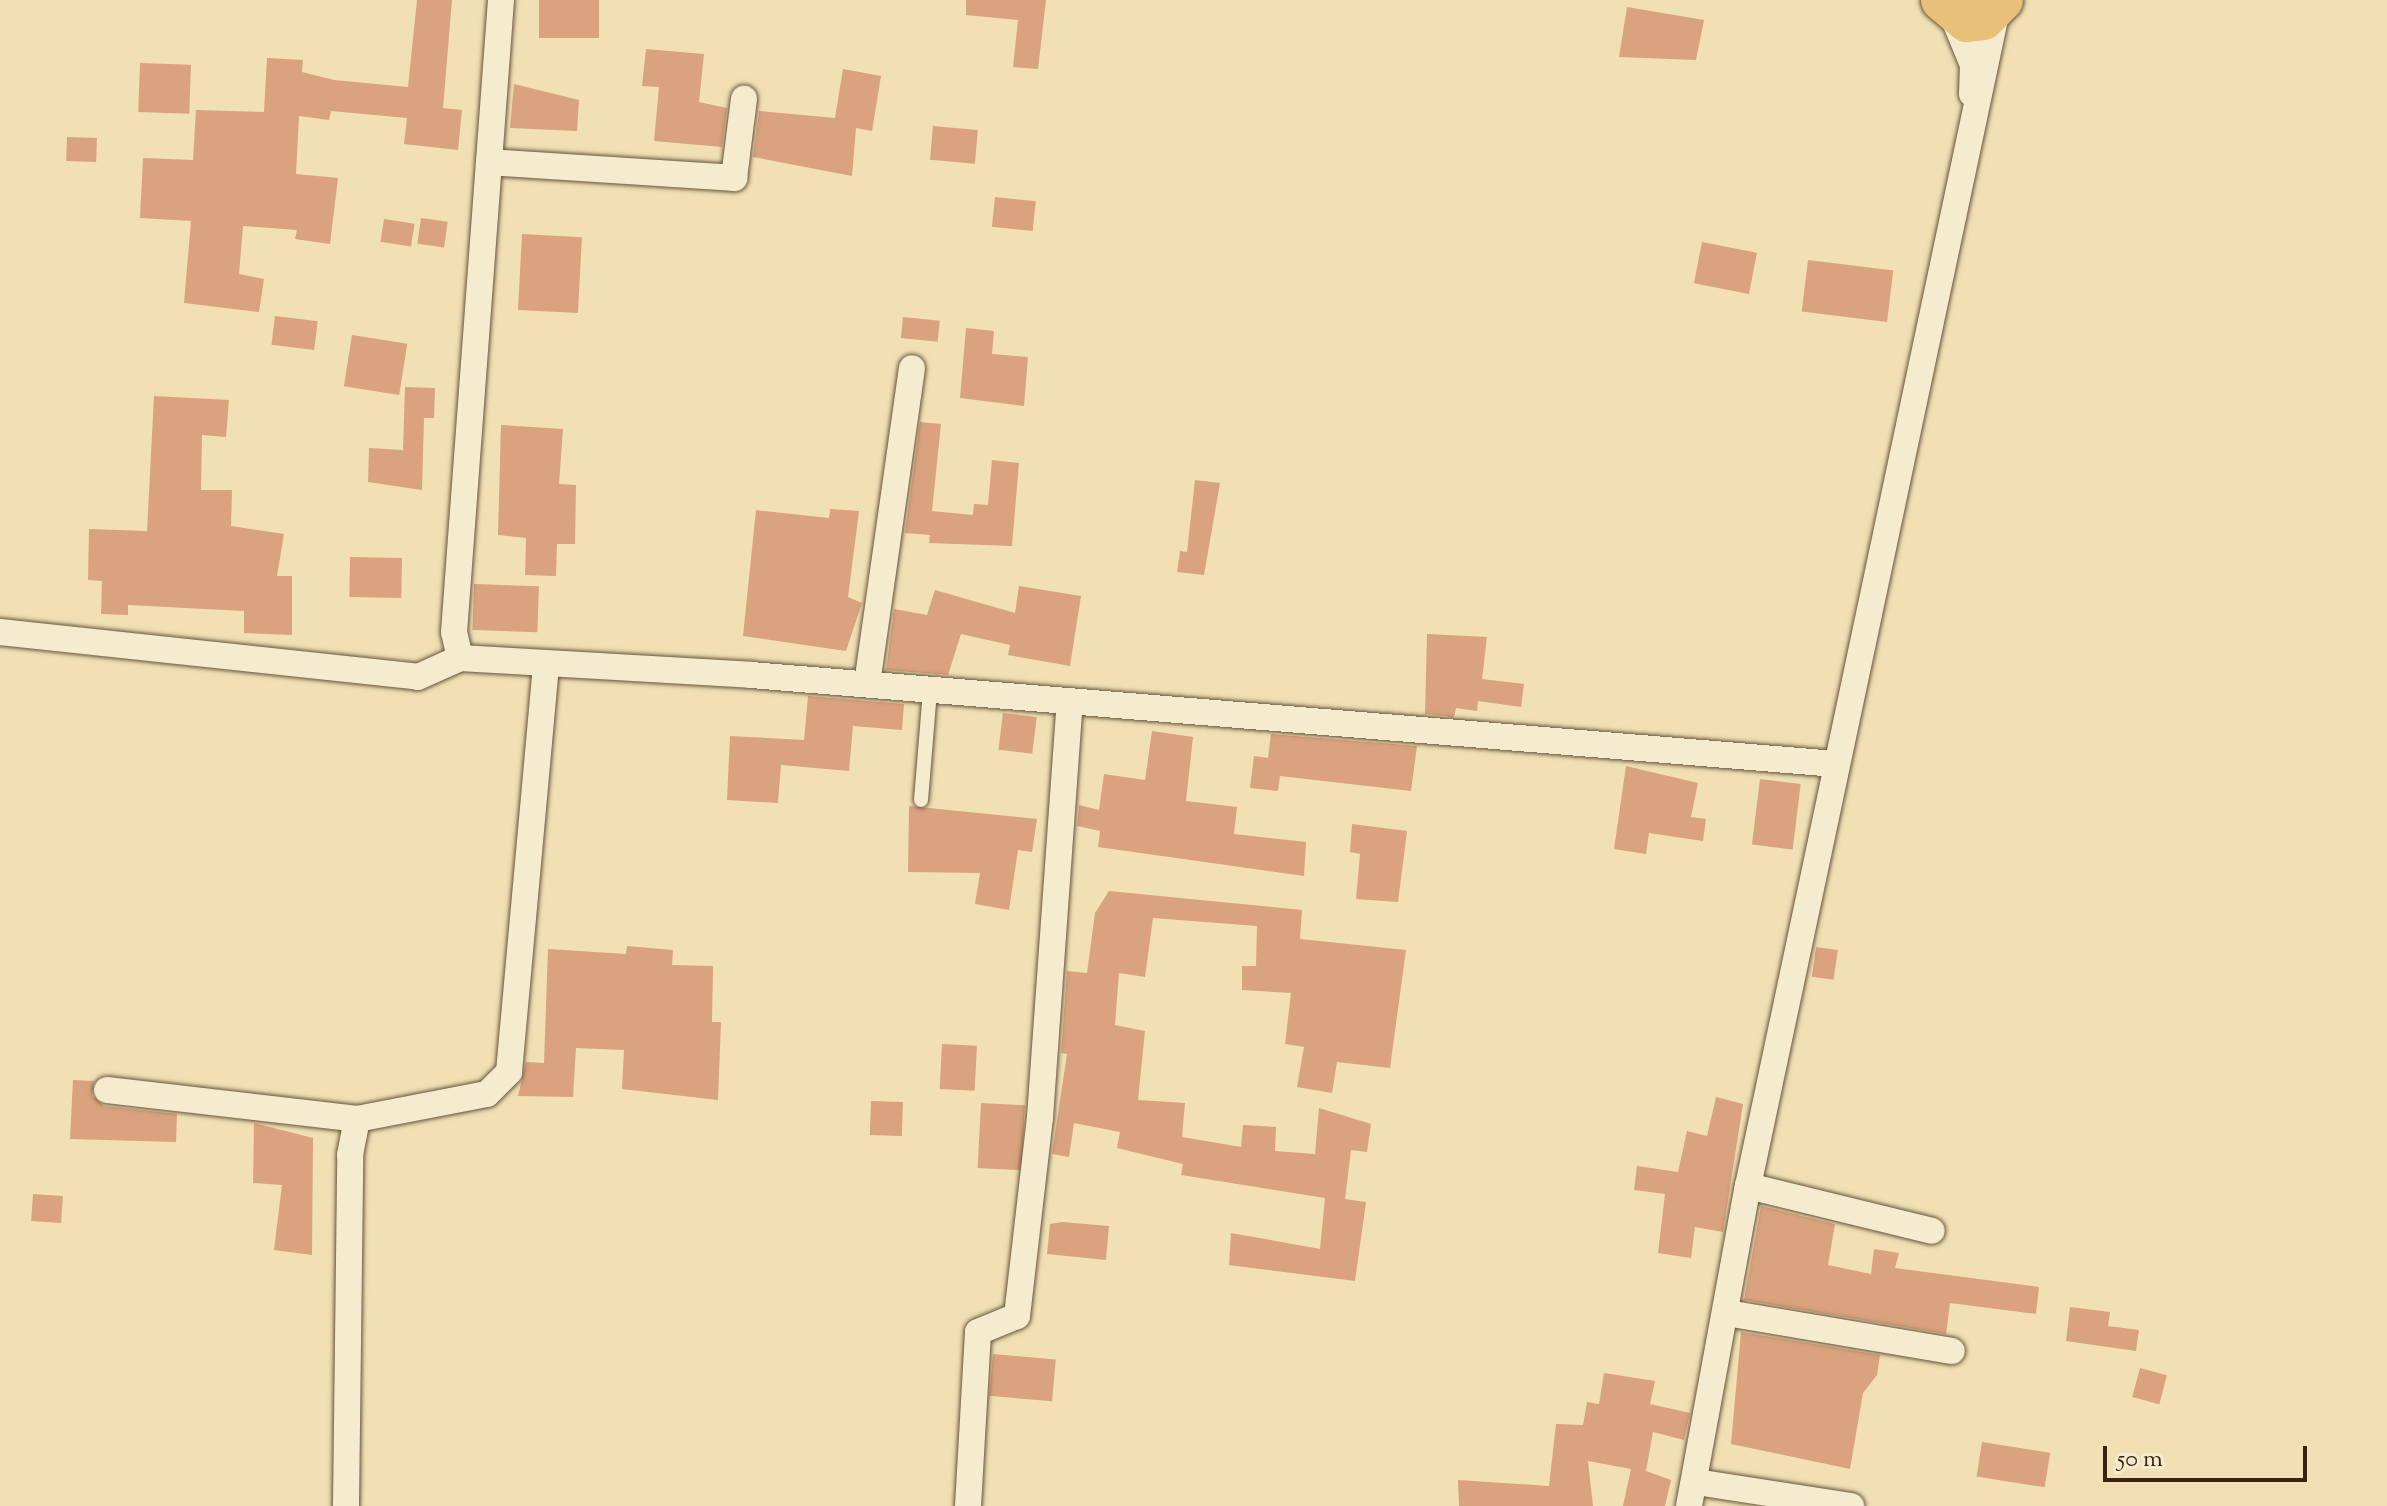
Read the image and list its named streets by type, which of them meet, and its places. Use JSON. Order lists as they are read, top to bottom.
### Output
{
  "scale_bar": "50 m"
}
